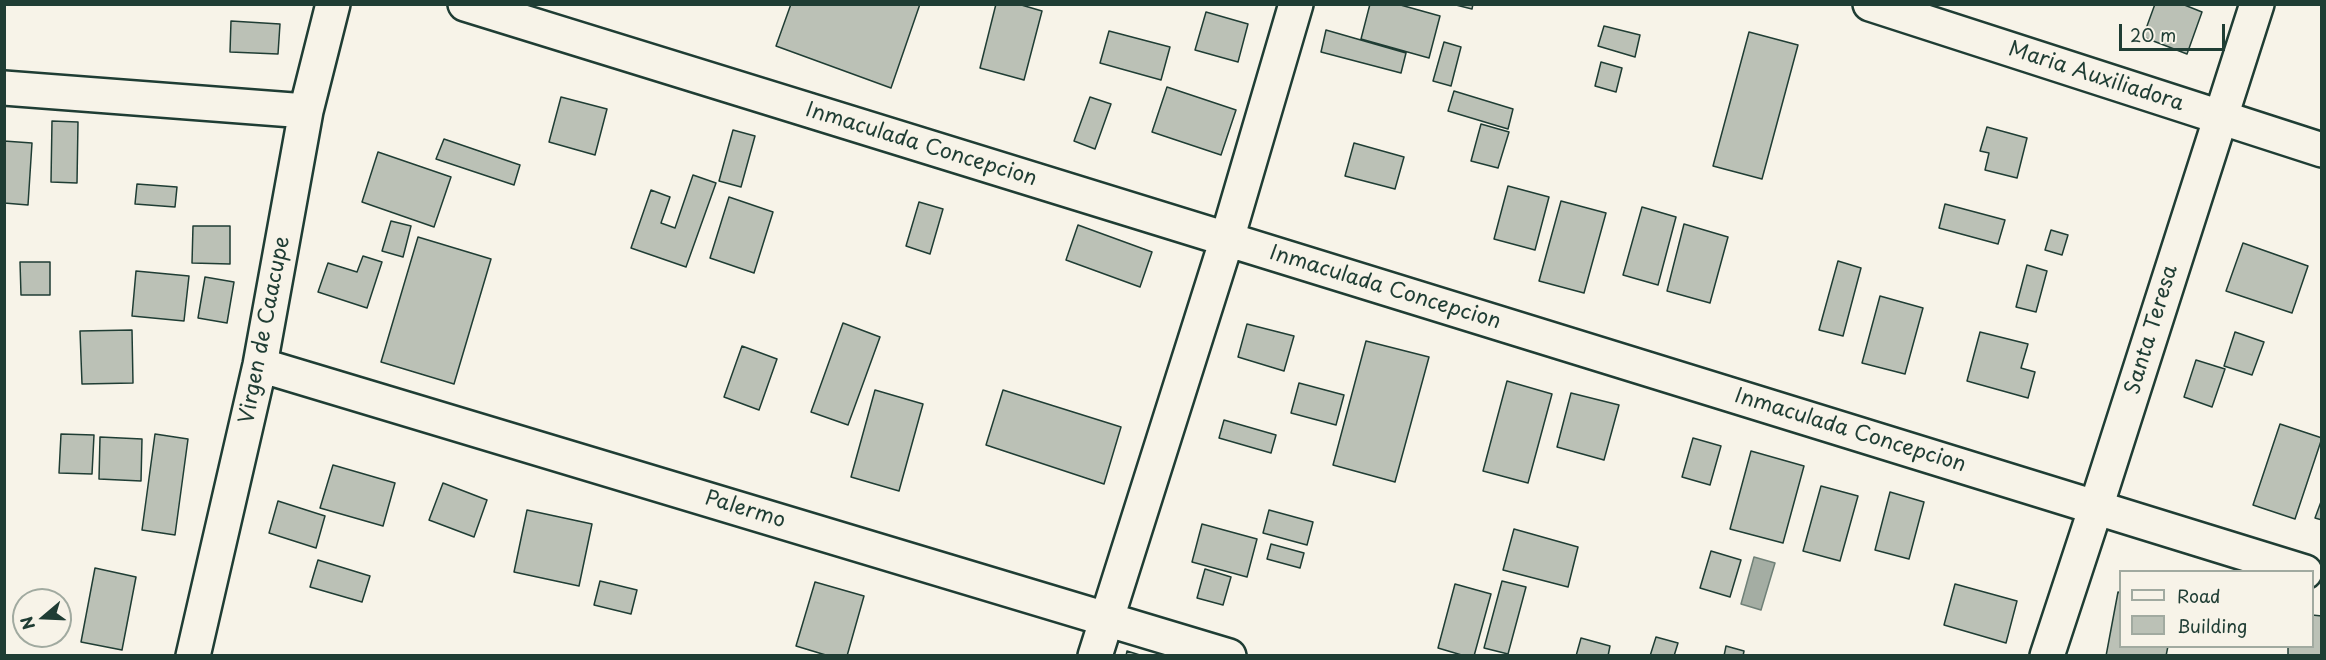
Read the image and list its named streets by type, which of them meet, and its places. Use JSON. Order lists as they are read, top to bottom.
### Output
{
  "streets": {
    "street": [
      "Maria Auxiliadora",
      "Inmaculada Concepcion",
      "Virgen de Caacupe",
      "Santa Teresa",
      "Palermo"
    ]
  },
  "crossings": [
    ["Maria Auxiliadora", "Santa Teresa"],
    ["Inmaculada Concepcion", "Santa Teresa"],
    ["Virgen de Caacupe", "Palermo"]
  ],
  "legend": ["Road", "Building"],
  "scale_bar": "20 m",
  "north": "left"
}
